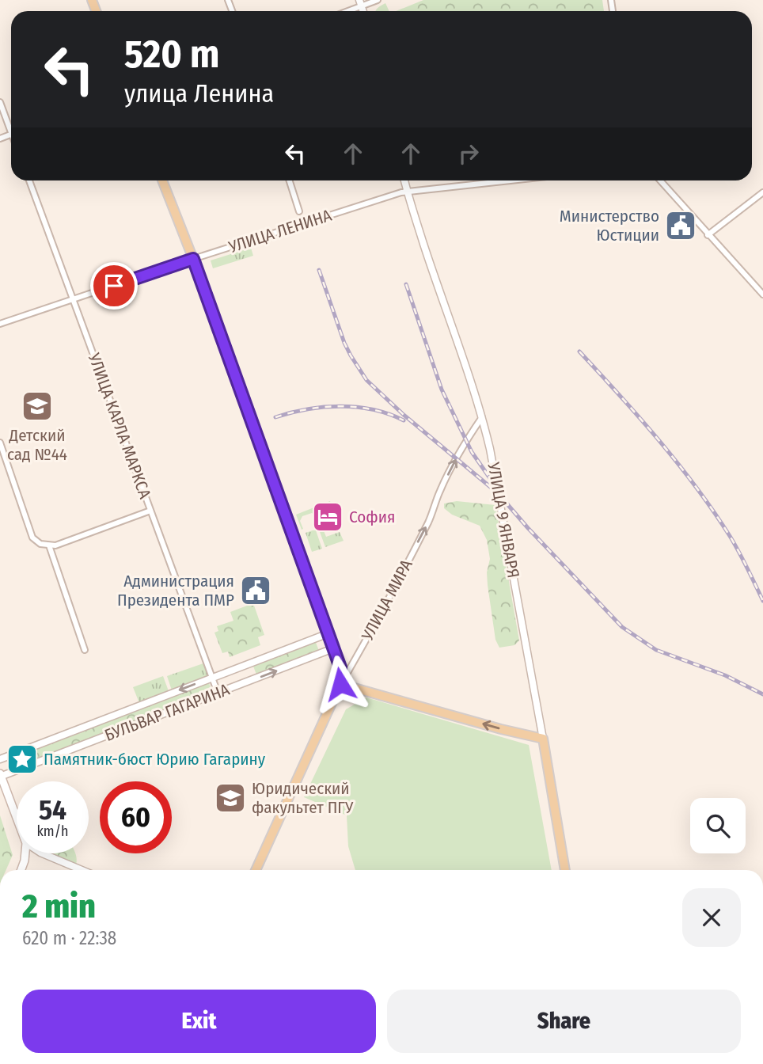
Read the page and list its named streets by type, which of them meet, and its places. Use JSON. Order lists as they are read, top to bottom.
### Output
{
  "streets": {
    "main road": ["УЛИЦА 9 ЯНВАРЯ", "УЛИЦА МИРА"],
    "street": ["УЛИЦА ЛЕНИНА", "УЛИЦА КАРЛА МАРКСА", "БУЛЬВАР ГАГАРИНА"]
  },
  "crossings": [
    ["УЛИЦА ЛЕНИНА", "УЛИЦА КАРЛА МАРКСА"],
    ["УЛИЦА ЛЕНИНА", "УЛИЦА 9 ЯНВАРЯ"],
    ["УЛИЦА КАРЛА МАРКСА", "БУЛЬВАР ГАГАРИНА"],
    ["УЛИЦА 9 ЯНВАРЯ", "УЛИЦА МИРА"]
  ],
  "one_way": ["УЛИЦА МИРА"],
  "places": {
    "public building": ["Министерство Юстиции", "Администрация Президента ПМР"],
    "school or university": ["Детский сад №44", "Юридический факультет ПГУ"],
    "hotel": ["София"],
    "place": ["Памятник-бюст Юрию Гагарину"]
  },
  "page": {
    "turn": ["520 m", "улица Ленина"],
    "speed": "54 km/h",
    "limit": "60",
    "heading": ["2 min", "620 m · 22:38"],
    "buttons": ["Exit", "Share"]
  }
}
